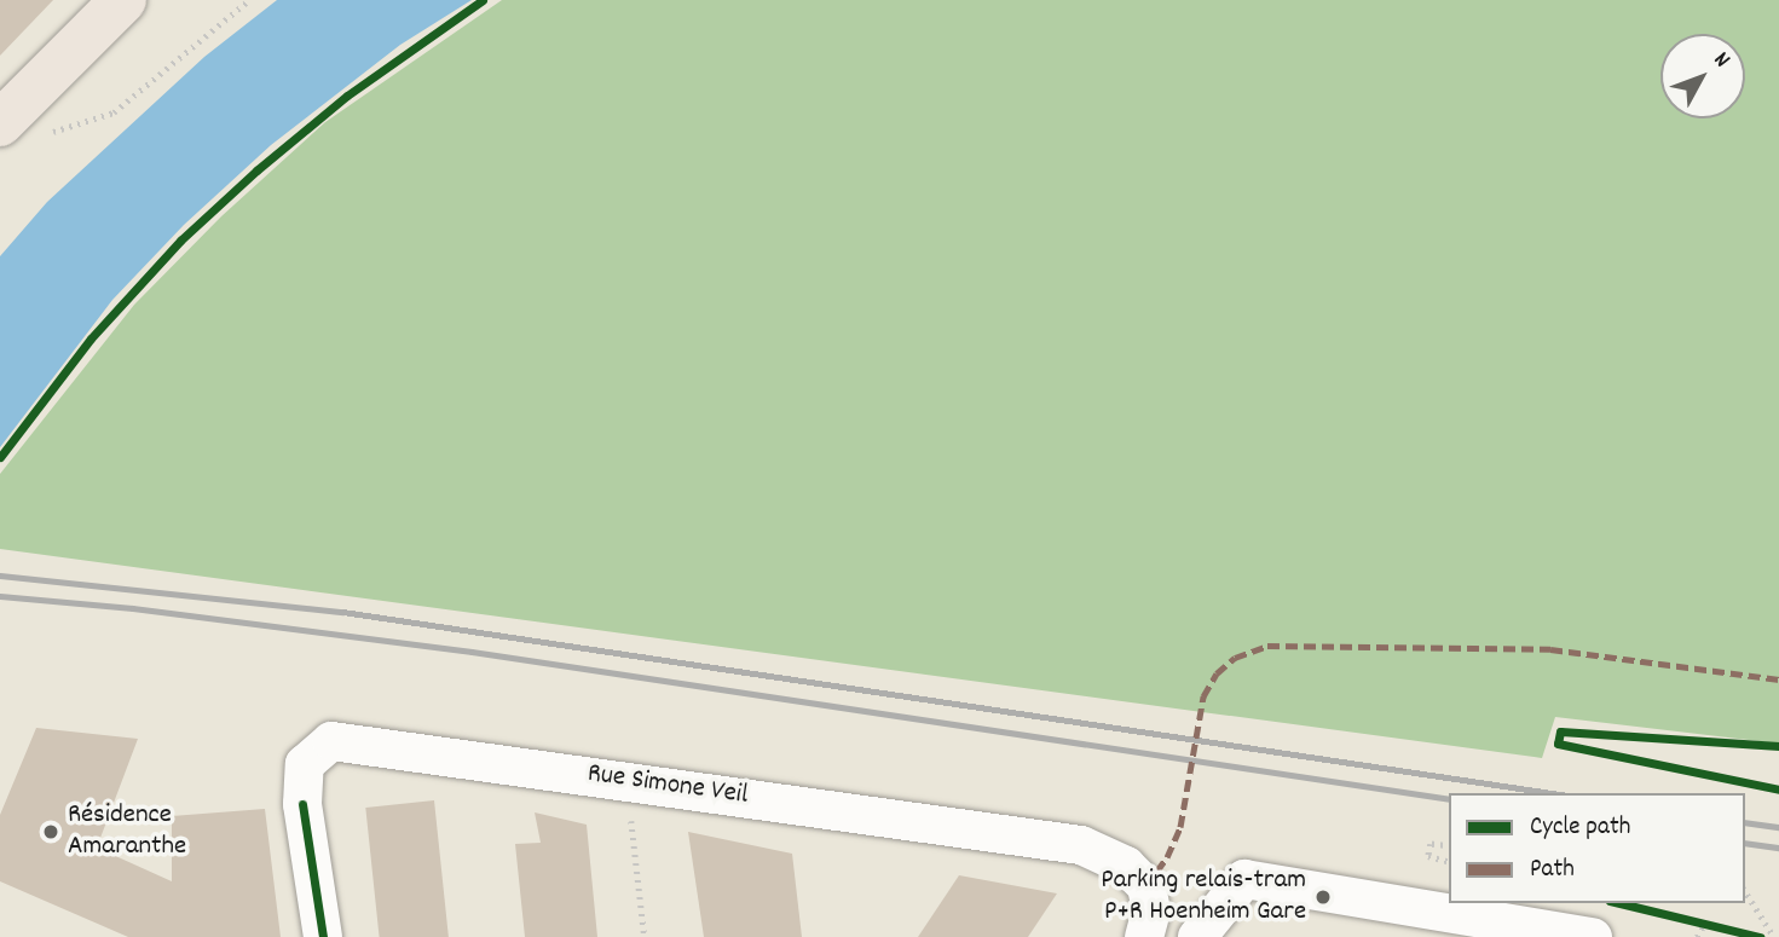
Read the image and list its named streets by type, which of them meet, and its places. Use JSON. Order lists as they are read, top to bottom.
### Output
{
  "streets": {
    "street": ["Rue Simone Veil"]
  },
  "places": ["Résidence Amaranthe", "Parking relais-tram P+R Hoenheim Gare"],
  "legend": ["Cycle path", "Path"],
  "north": "top right"
}
